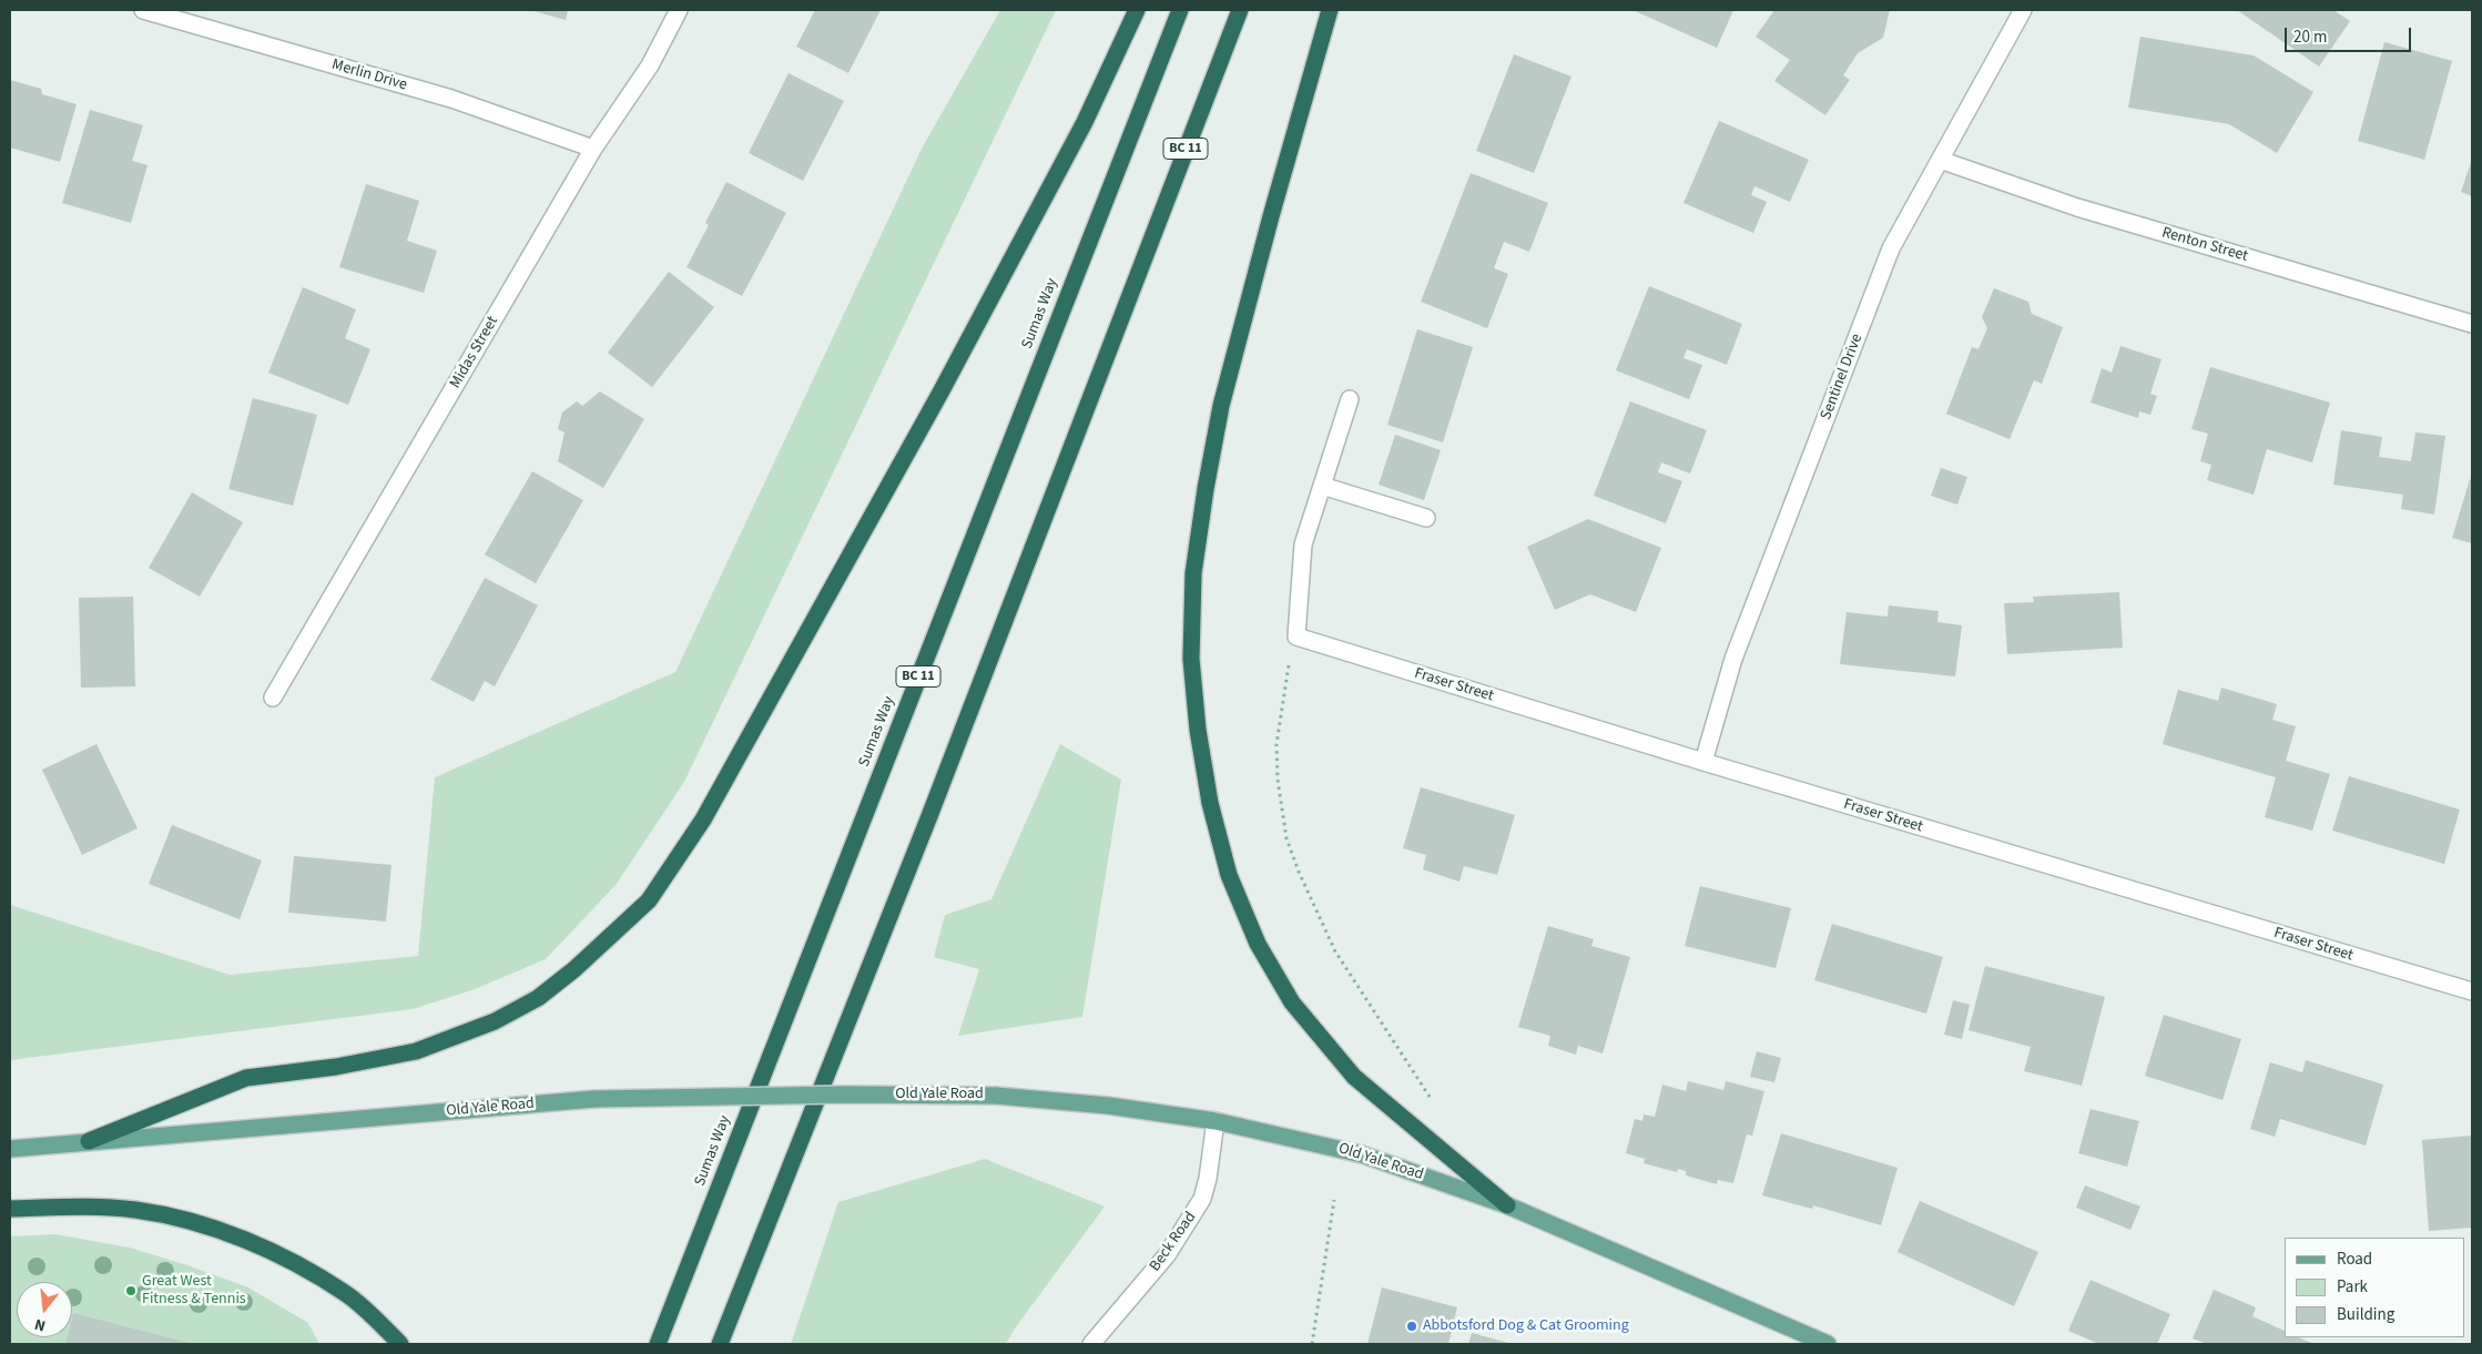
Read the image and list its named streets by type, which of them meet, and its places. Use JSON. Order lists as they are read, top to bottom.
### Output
{
  "streets": {
    "highway": ["BC 11", "Sumas Way"],
    "main road": ["Old Yale Road"],
    "street": [
      "Merlin Drive",
      "Renton Street",
      "Midas Street",
      "Sentinel Drive",
      "Fraser Street",
      "Beck Road"
    ]
  },
  "crossings": [
    ["Merlin Drive", "Midas Street"],
    ["Renton Street", "Sentinel Drive"],
    ["Sentinel Drive", "Fraser Street"],
    ["Old Yale Road", "Beck Road"]
  ],
  "places": ["Great West Fitness & Tennis", "Abbotsford Dog & Cat Grooming"],
  "legend": ["Road", "Park", "Building"],
  "scale_bar": "20 m",
  "north": "bottom"
}
